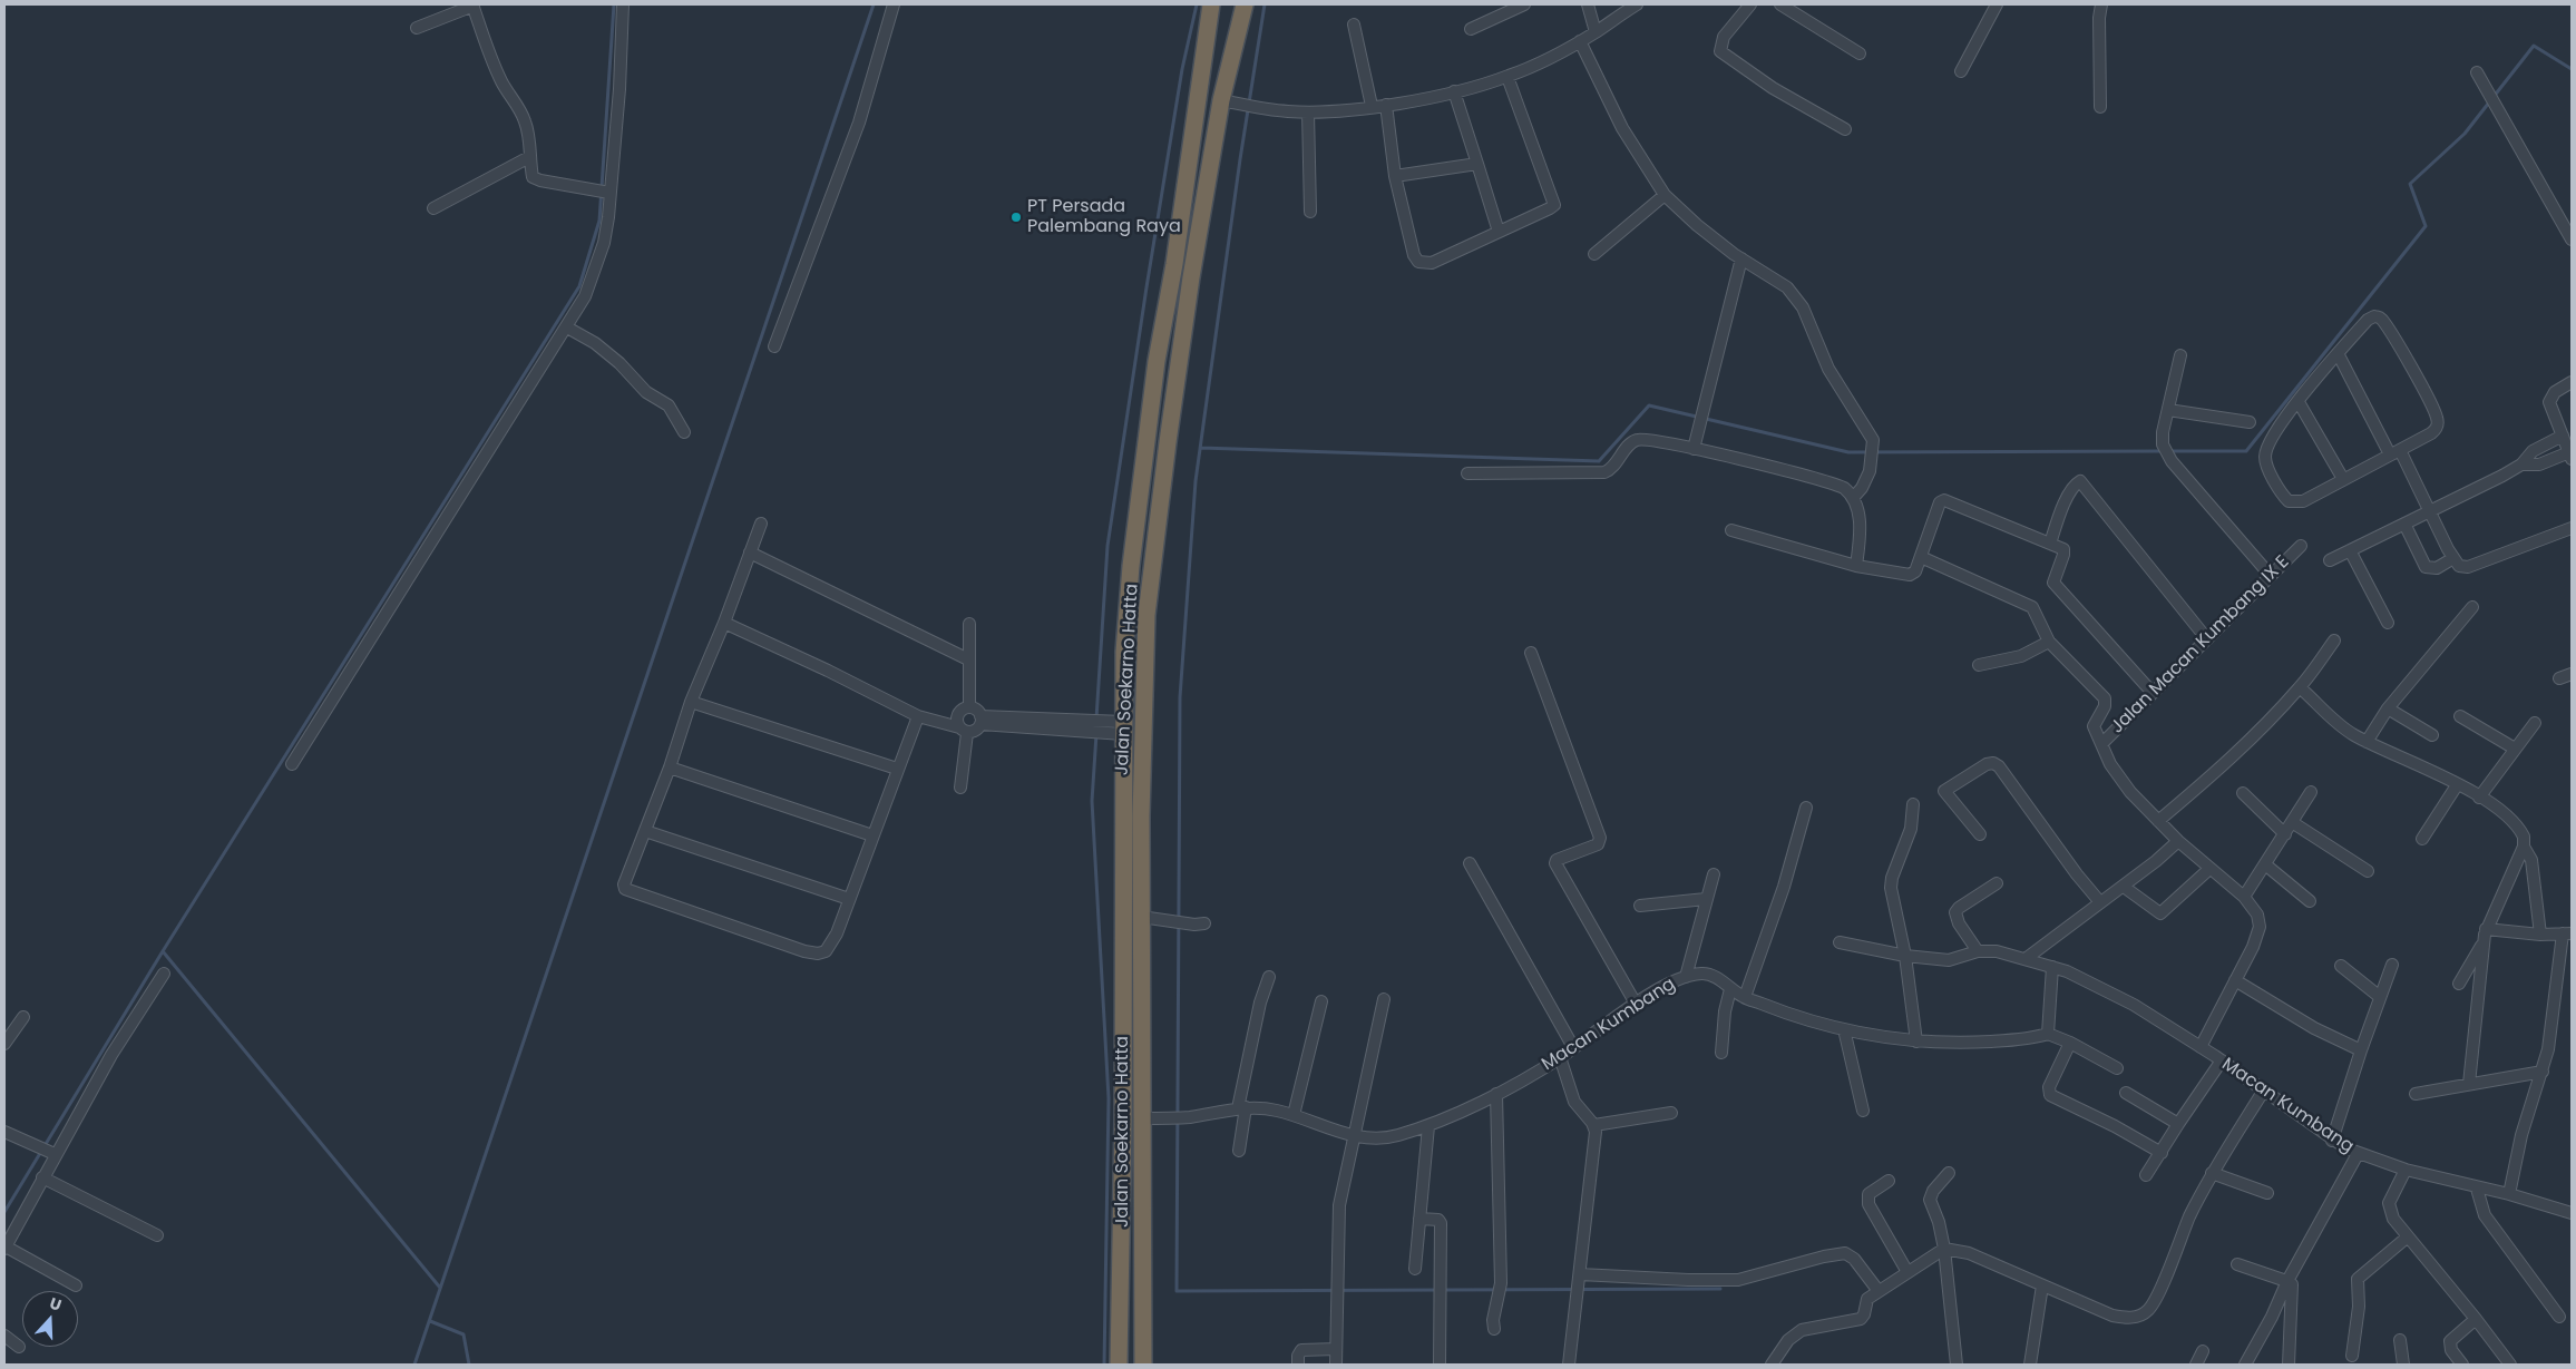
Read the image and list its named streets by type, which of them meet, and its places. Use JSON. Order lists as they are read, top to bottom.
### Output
{
  "streets": {
    "highway": ["Jalan Soekarno Hatta"],
    "street": ["Jalan Macan Kumbang IX E", "Macan Kumbang"]
  },
  "crossings": [
    ["Jalan Soekarno Hatta", "Macan Kumbang"]
  ],
  "places": ["PT Persada Palembang Raya"],
  "north": "top"
}
